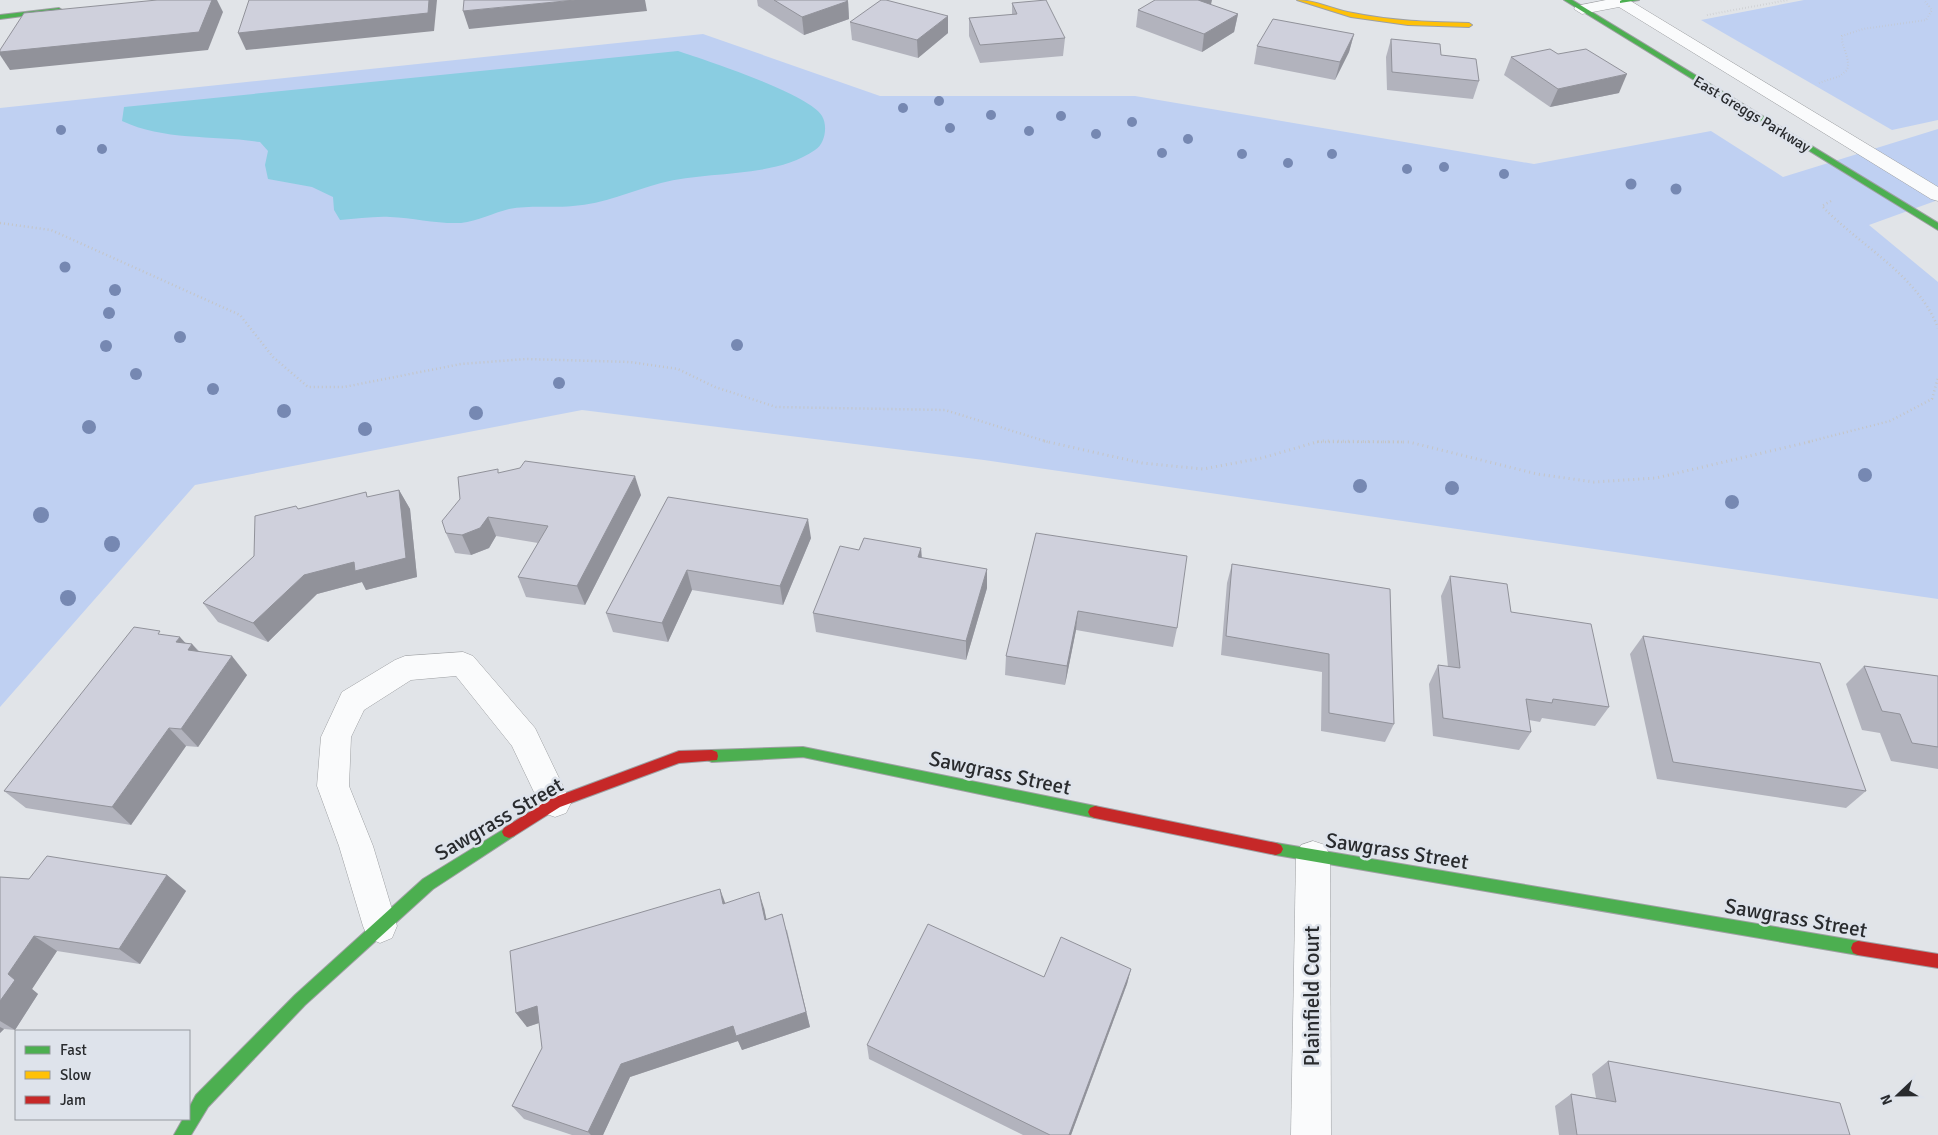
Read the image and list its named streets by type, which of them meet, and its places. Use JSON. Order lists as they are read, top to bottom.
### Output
{
  "streets": {
    "street": ["East Greggs Parkway", "Sawgrass Street", "Plainfield Court"]
  },
  "crossings": [
    ["Sawgrass Street", "Plainfield Court"]
  ],
  "legend": ["Fast", "Slow", "Jam"],
  "north": "left"
}
